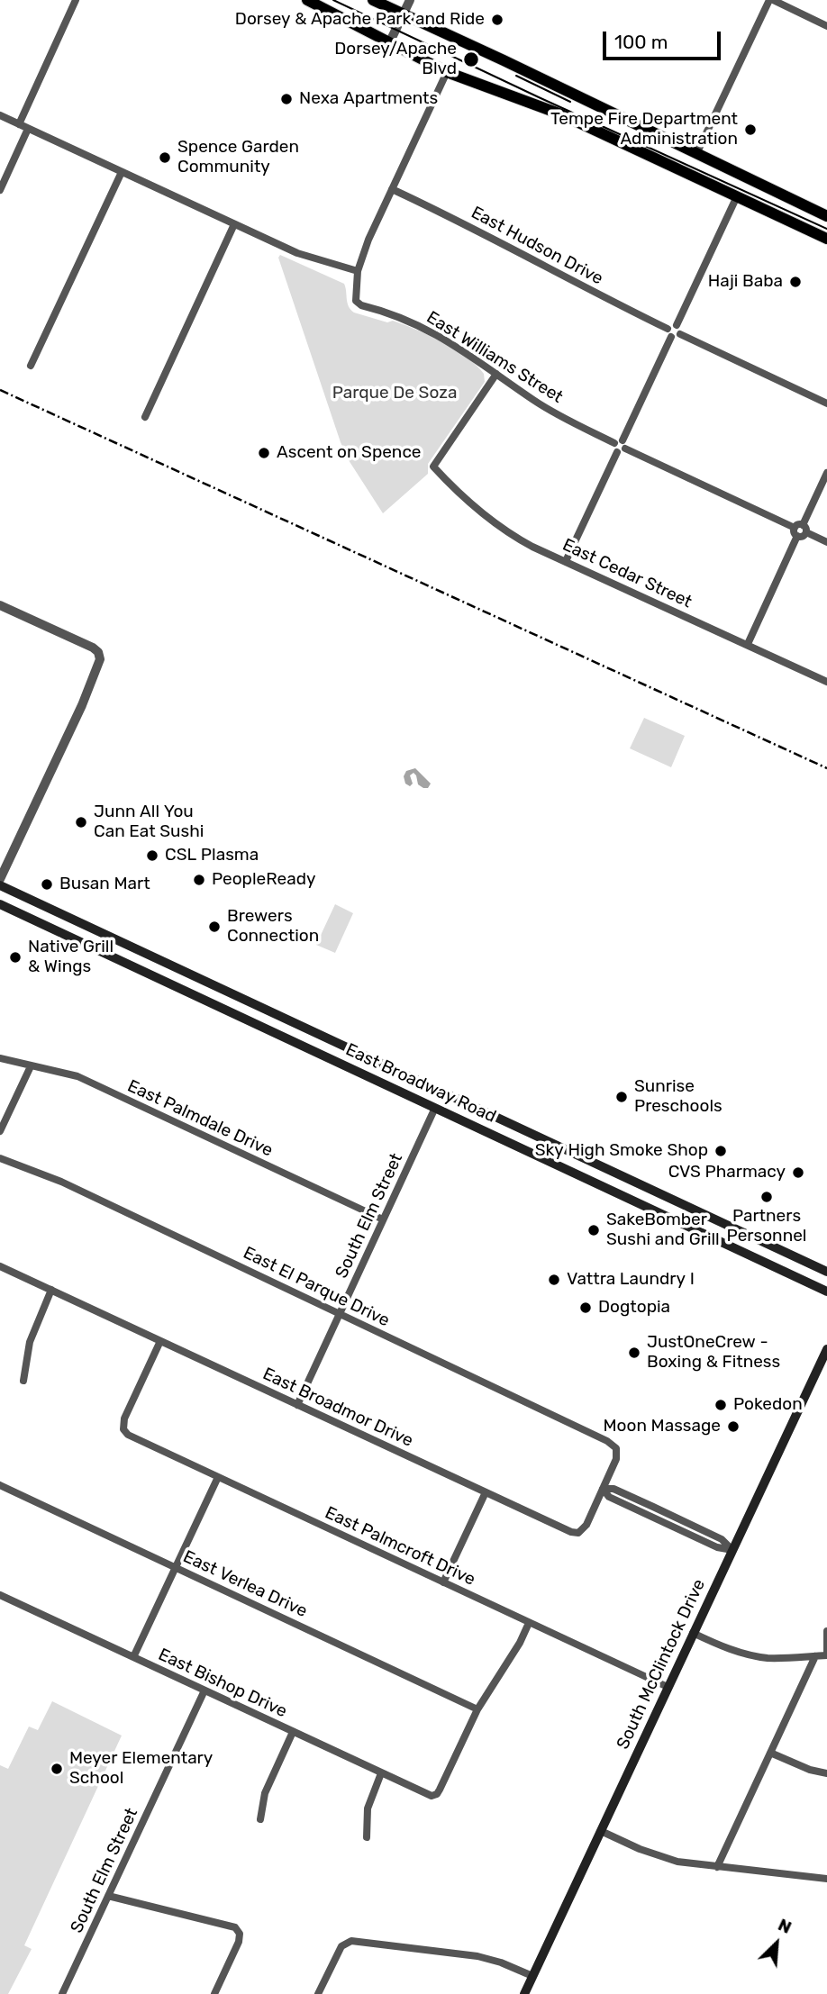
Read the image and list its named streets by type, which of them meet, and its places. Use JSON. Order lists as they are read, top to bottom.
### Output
{
  "streets": {
    "main road": ["East Broadway Road", "South McClintock Drive"],
    "street": [
      "East Hudson Drive",
      "East Williams Street",
      "East Cedar Street",
      "East Palmdale Drive",
      "South Elm Street",
      "East El Parque Drive",
      "East Broadmor Drive",
      "East Palmcroft Drive",
      "East Verlea Drive",
      "East Bishop Drive"
    ]
  },
  "crossings": [
    ["East Williams Street", "East Cedar Street"],
    ["East Broadway Road", "South Elm Street"],
    ["East Palmdale Drive", "South Elm Street"],
    ["South Elm Street", "East El Parque Drive"],
    ["South Elm Street", "East Broadmor Drive"],
    ["South Elm Street", "East Bishop Drive"],
    ["East El Parque Drive", "East Broadmor Drive"],
    ["East Broadmor Drive", "East Palmcroft Drive"],
    ["East Palmcroft Drive", "South McClintock Drive"],
    ["East Verlea Drive", "East Bishop Drive"]
  ],
  "parks": ["Parque De Soza"],
  "places": [
    "Dorsey & Apache Park and Ride",
    "Dorsey/Apache Blvd",
    "Nexa Apartments",
    "Tempe Fire Department Administration",
    "Spence Garden Community",
    "Haji Baba",
    "Ascent on Spence",
    "Junn All You Can Eat Sushi",
    "CSL Plasma",
    "PeopleReady",
    "Busan Mart",
    "Brewers Connection",
    "Native Grill & Wings",
    "Sunrise Preschools",
    "Sky High Smoke Shop",
    "CVS Pharmacy",
    "Partners Personnel",
    "SakeBomber Sushi and Grill",
    "Vattra Laundry I",
    "Dogtopia",
    "JustOneCrew - Boxing & Fitness",
    "Pokedon",
    "Moon Massage",
    "Meyer Elementary School"
  ],
  "scale_bar": "100 m",
  "north": "top right"
}
